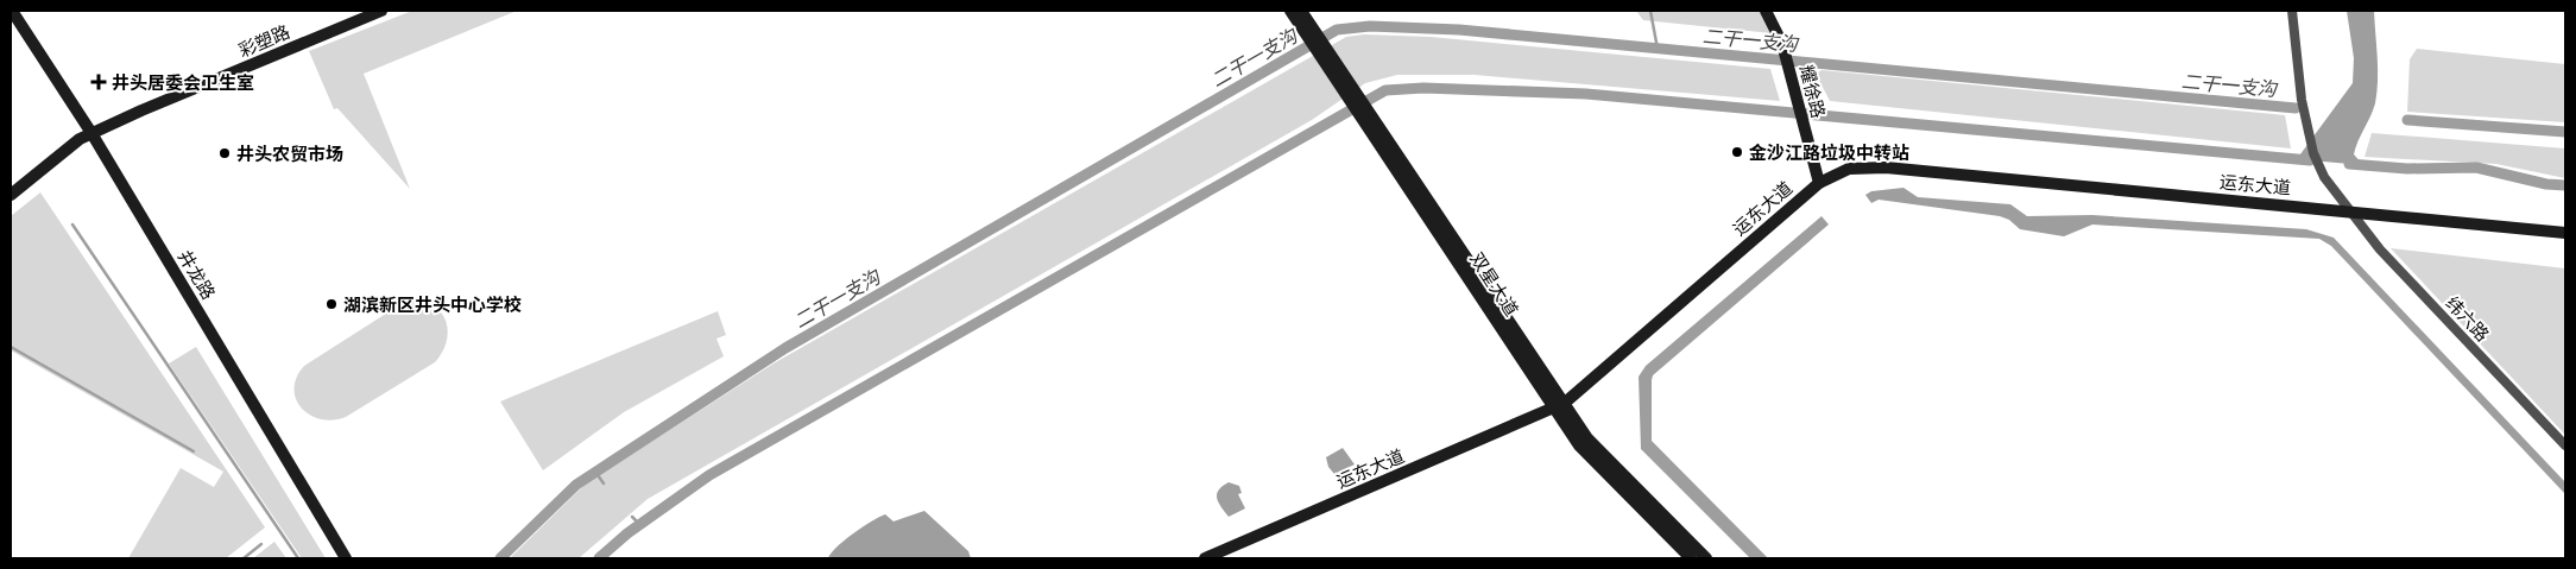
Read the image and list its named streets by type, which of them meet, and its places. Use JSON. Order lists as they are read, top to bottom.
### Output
{
  "streets": {
    "street": [
      "彩塑路",
      "耀徐路",
      "运东大道",
      "井龙路",
      "双星大道",
      "纬六路"
    ]
  },
  "crossings": [
    ["彩塑路", "井龙路"],
    ["耀徐路", "运东大道"],
    ["运东大道", "双星大道"],
    ["运东大道", "纬六路"]
  ],
  "water": ["二干一支沟"],
  "places": {
    "health": ["井头居委会卫生室"],
    "other": ["金沙江路垃圾中转站", "井头农贸市场", "湖滨新区井头中心学校"]
  }
}
